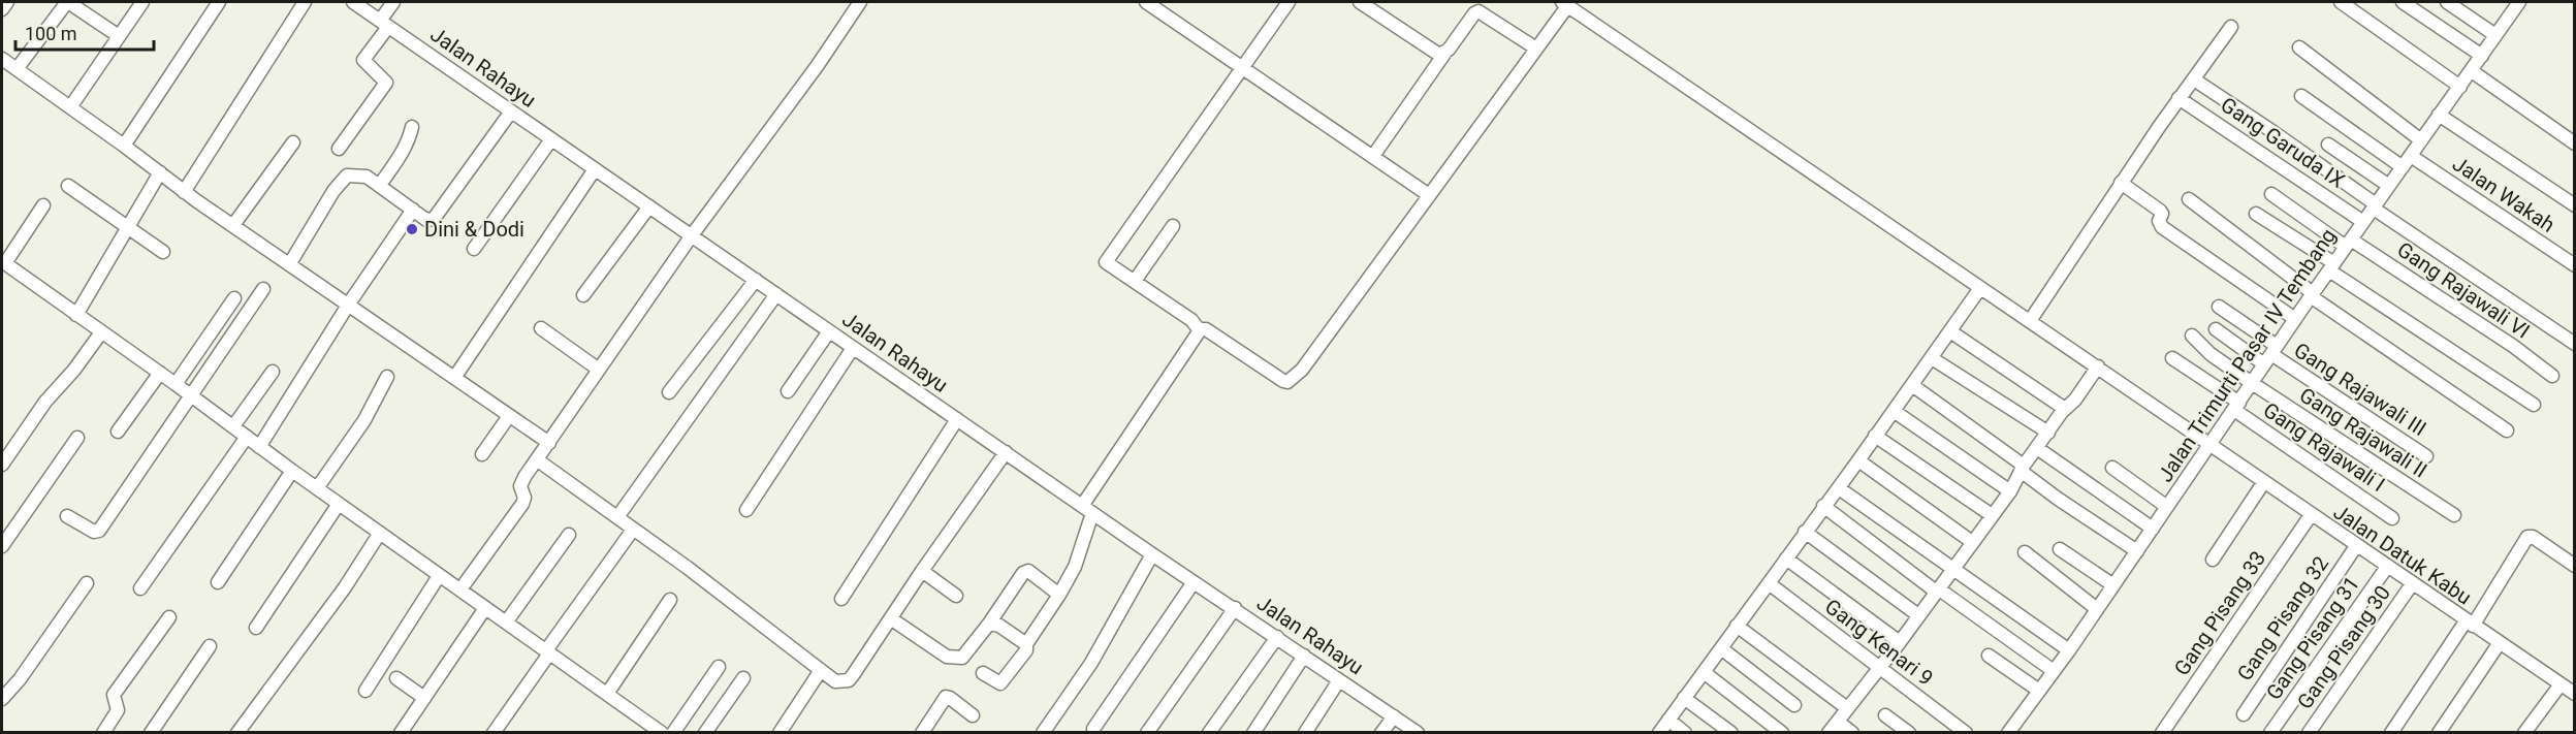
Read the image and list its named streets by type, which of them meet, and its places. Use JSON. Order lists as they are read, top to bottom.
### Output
{
  "streets": {
    "street": [
      "Jalan Rahayu",
      "Gang Garuda IX",
      "Jalan Wakah",
      "Gang Rajawali VI",
      "Jalan Trimurti Pasar IV Tembang",
      "Gang Rajawali III",
      "Gang Rajawali II",
      "Gang Rajawali I",
      "Jalan Datuk Kabu",
      "Gang Pisang 33",
      "Gang Pisang 32",
      "Gang Pisang 31",
      "Gang Kenari 9",
      "Gang Pisang 30"
    ]
  },
  "crossings": [
    ["Gang Garuda IX", "Jalan Trimurti Pasar IV Tembang"],
    ["Jalan Wakah", "Jalan Trimurti Pasar IV Tembang"],
    ["Gang Rajawali VI", "Jalan Trimurti Pasar IV Tembang"],
    ["Jalan Trimurti Pasar IV Tembang", "Gang Rajawali III"],
    ["Jalan Trimurti Pasar IV Tembang", "Gang Rajawali II"],
    ["Jalan Trimurti Pasar IV Tembang", "Gang Rajawali I"],
    ["Jalan Trimurti Pasar IV Tembang", "Jalan Datuk Kabu"],
    ["Jalan Datuk Kabu", "Gang Pisang 33"],
    ["Jalan Datuk Kabu", "Gang Pisang 32"],
    ["Jalan Datuk Kabu", "Gang Pisang 31"],
    ["Jalan Datuk Kabu", "Gang Pisang 30"]
  ],
  "places": ["Dini & Dodi"],
  "scale_bar": "100 m"
}
